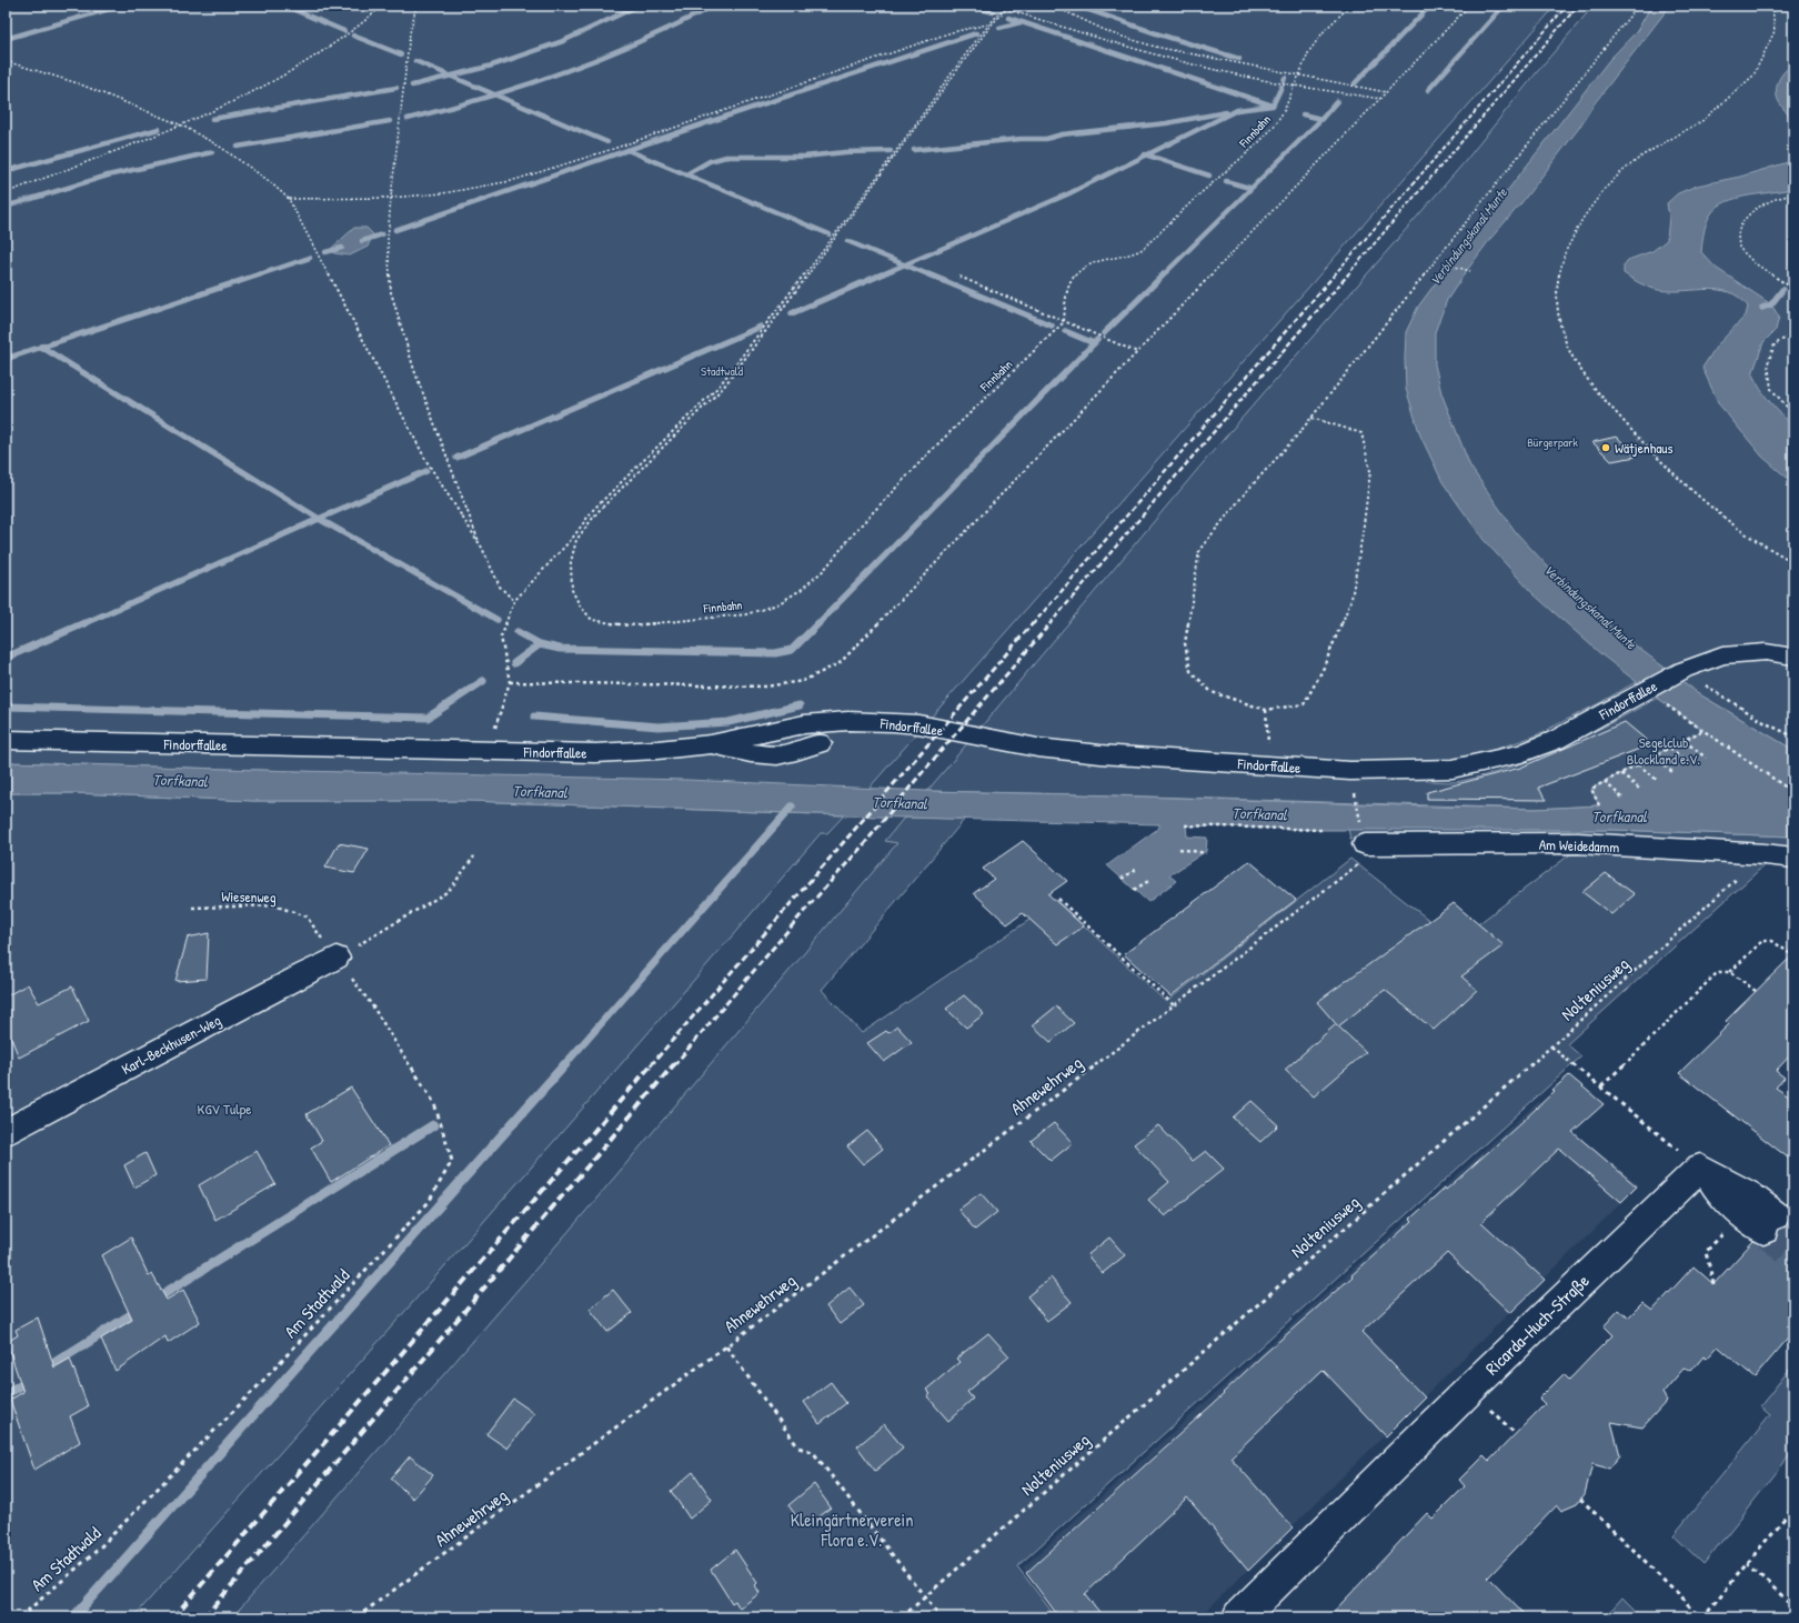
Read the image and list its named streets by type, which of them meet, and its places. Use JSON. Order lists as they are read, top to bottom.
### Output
{
  "streets": {
    "street": [
      "Findorffallee",
      "Am Weidedamm",
      "Karl-Beckhusen-Weg",
      "Ricarda-Huch-Straße"
    ],
    "path": [
      "Finnbahn",
      "Wiesenweg",
      "Nolteniusweg",
      "Ahnewehrweg",
      "Am Stadtwald"
    ]
  },
  "crossings": [
    ["Am Weidedamm", "Nolteniusweg"],
    ["Am Weidedamm", "Ahnewehrweg"],
    ["Wiesenweg", "Karl-Beckhusen-Weg"],
    ["Wiesenweg", "Am Stadtwald"],
    ["Karl-Beckhusen-Weg", "Am Stadtwald"]
  ],
  "water": ["Verbindungskanal Munte", "Torfkanal"],
  "parks": [
    "Stadtwald",
    "Bürgerpark",
    "Segelclub Blockland e.V.",
    "KGV Tulpe",
    "Kleingärtnerverein Flora e.V."
  ],
  "places": ["Wätjenhaus"]
}
